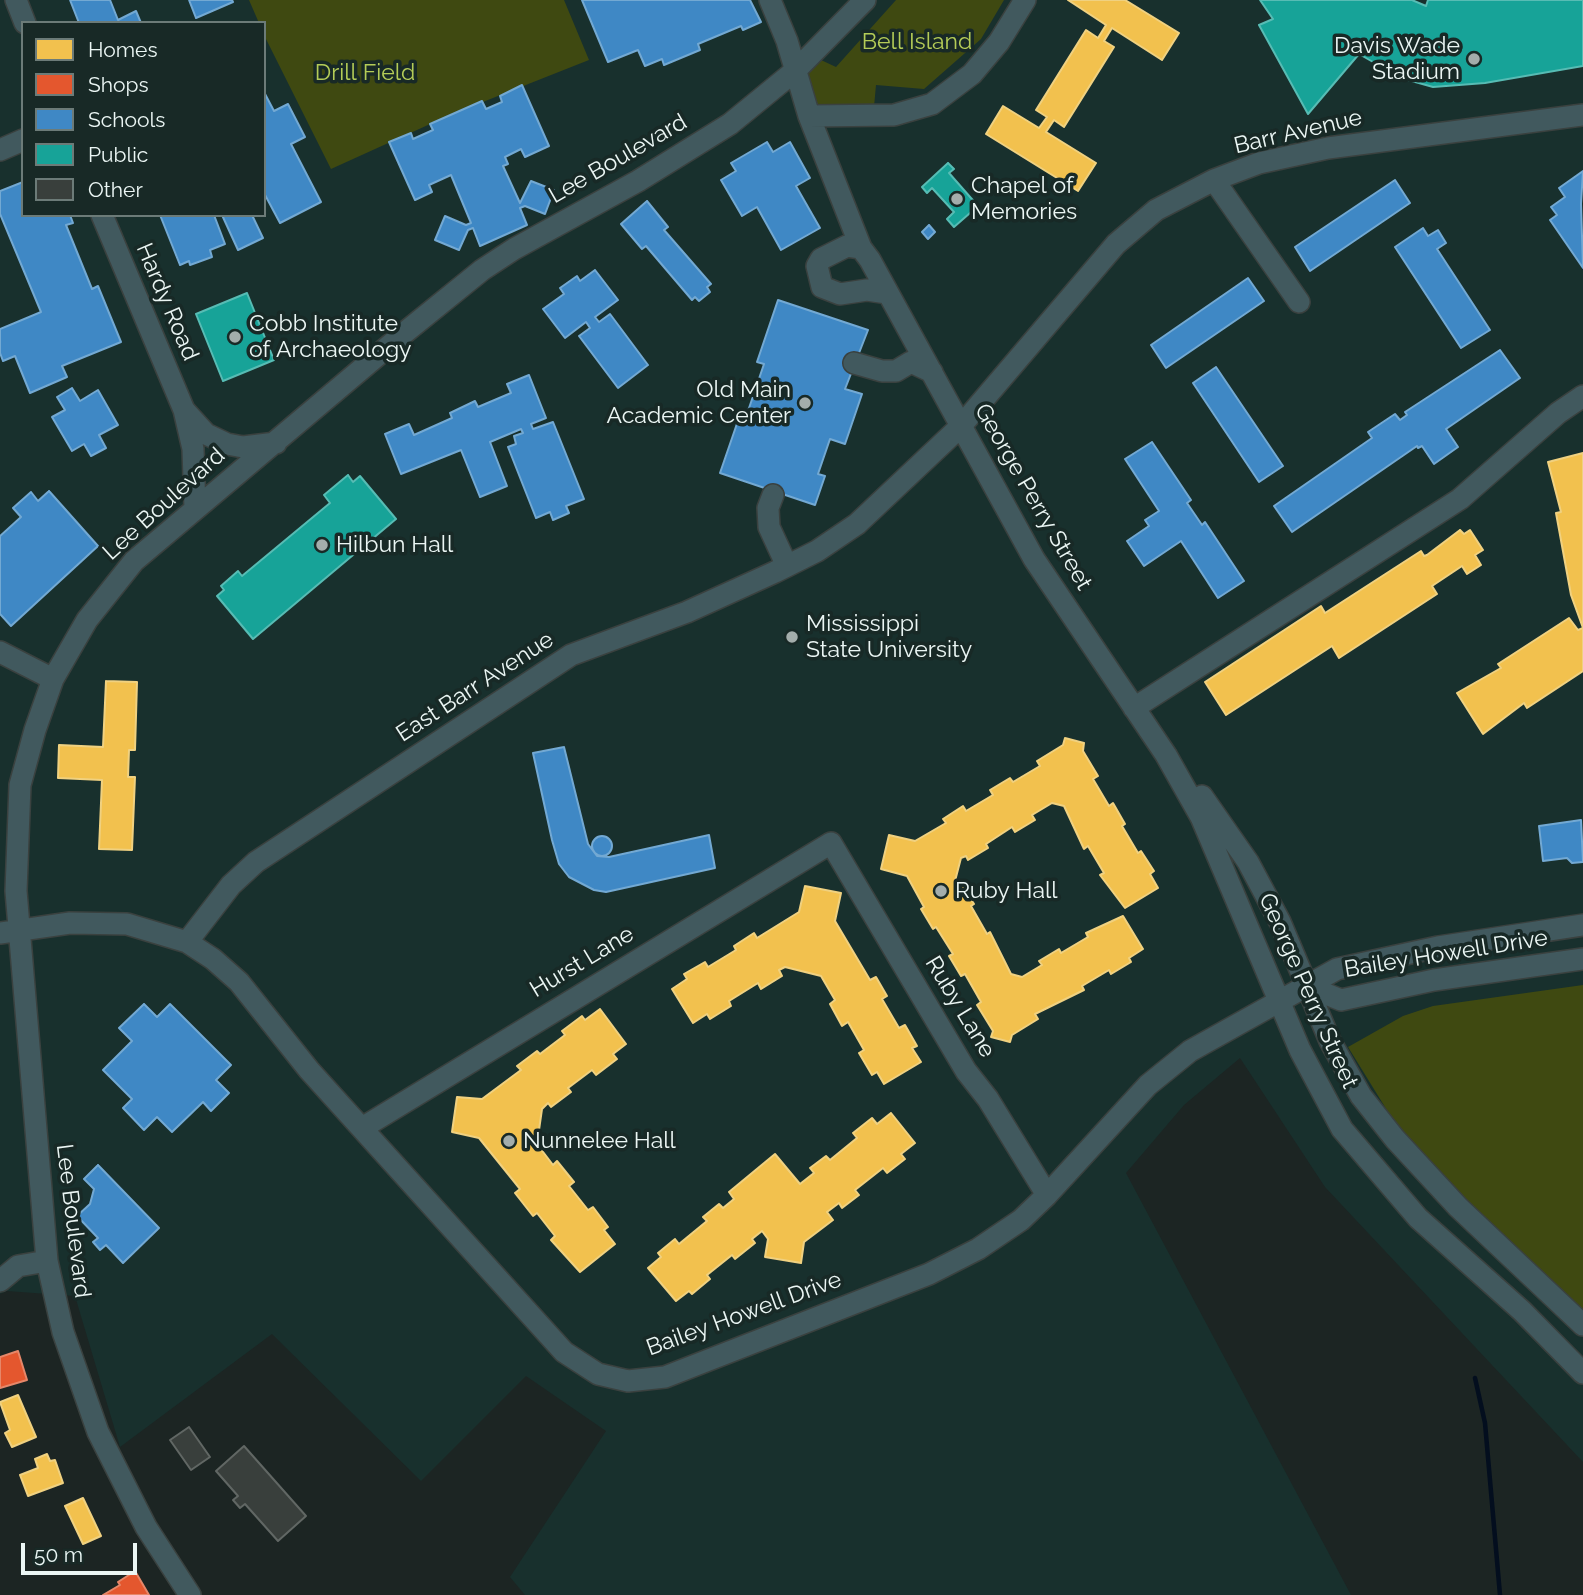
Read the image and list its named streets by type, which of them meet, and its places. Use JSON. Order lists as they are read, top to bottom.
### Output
{
  "streets": {
    "street": [
      "Barr Avenue",
      "Lee Boulevard",
      "Hardy Road",
      "George Perry Street",
      "East Barr Avenue",
      "Bailey Howell Drive",
      "Hurst Lane",
      "Ruby Lane"
    ]
  },
  "crossings": [
    ["Barr Avenue", "George Perry Street"],
    ["Barr Avenue", "East Barr Avenue"],
    ["Lee Boulevard", "Hardy Road"],
    ["Lee Boulevard", "George Perry Street"],
    ["George Perry Street", "East Barr Avenue"],
    ["George Perry Street", "Bailey Howell Drive"],
    ["East Barr Avenue", "Bailey Howell Drive"],
    ["Bailey Howell Drive", "Hurst Lane"],
    ["Bailey Howell Drive", "Ruby Lane"],
    ["Hurst Lane", "Ruby Lane"]
  ],
  "parks": ["Bell Island", "Drill Field"],
  "places": [
    "Davis Wade Stadium",
    "Chapel of Memories",
    "Cobb Institute of Archaeology",
    "Old Main Academic Center",
    "Hilbun Hall",
    "Mississippi State University",
    "Ruby Hall",
    "Nunnelee Hall"
  ],
  "legend": [
    "Homes",
    "Shops",
    "Schools",
    "Public",
    "Other"
  ],
  "scale_bar": "50 m"
}
